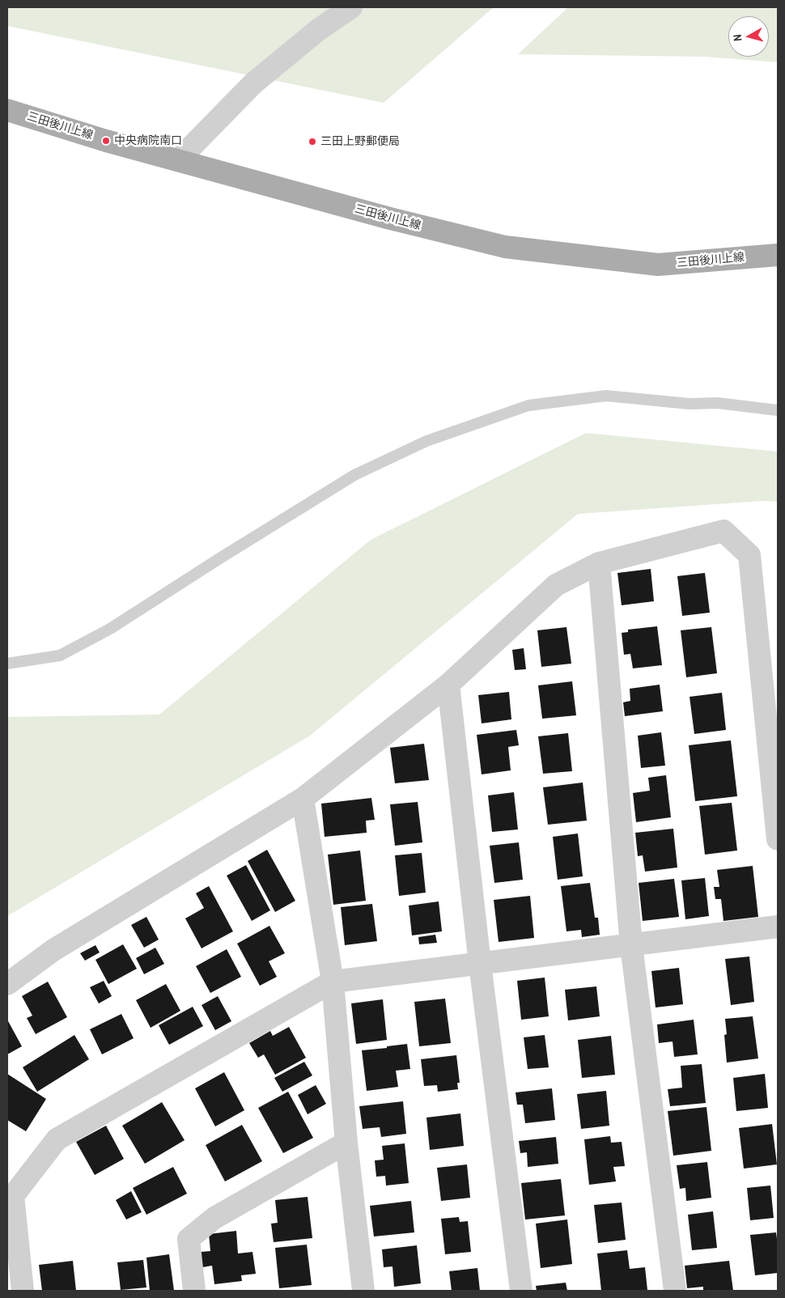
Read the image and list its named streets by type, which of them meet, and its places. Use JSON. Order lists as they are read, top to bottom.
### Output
{
  "streets": {
    "main road": ["三田後川上線"]
  },
  "places": ["中央病院南口", "三田上野郵便局"],
  "north": "left"
}
